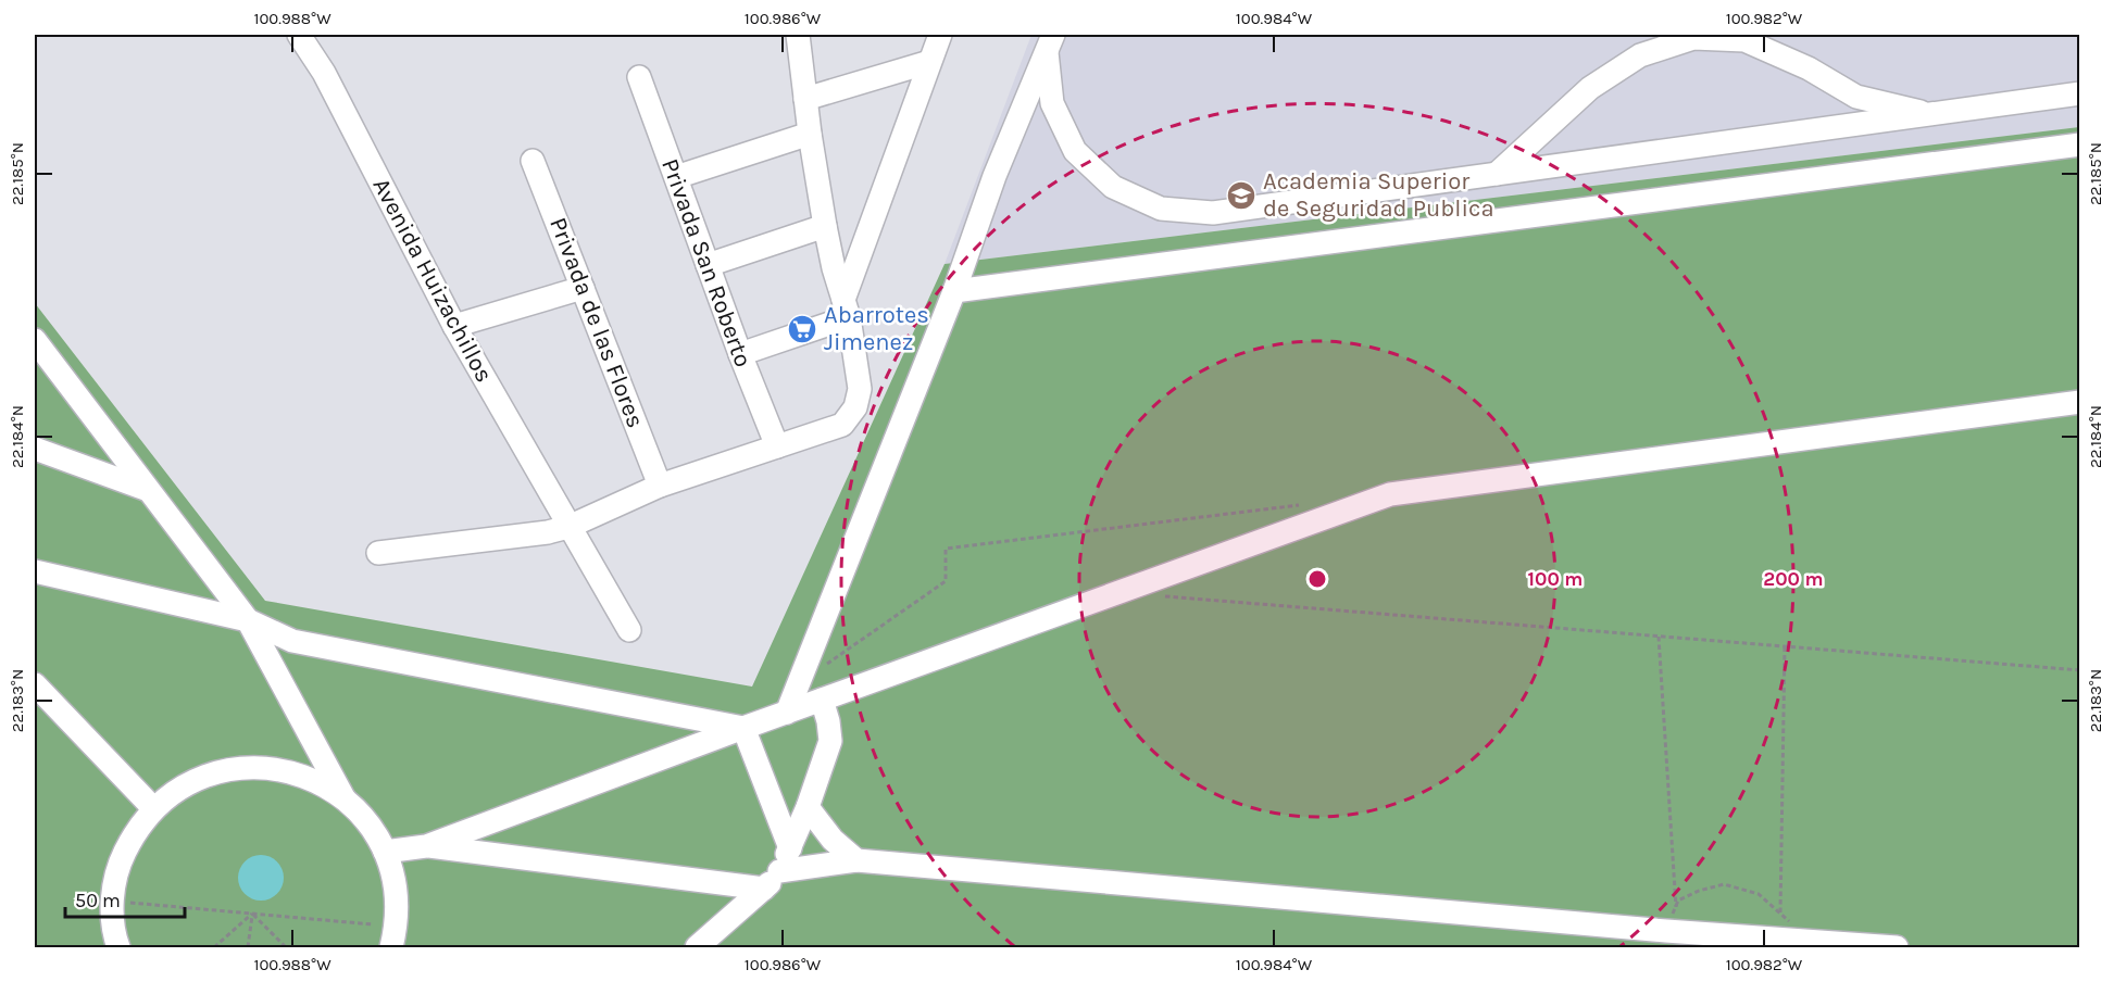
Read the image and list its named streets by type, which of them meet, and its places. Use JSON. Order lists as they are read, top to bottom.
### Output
{
  "streets": {
    "street": ["Privada San Roberto", "Avenida Huizachillos", "Privada de las Flores"]
  },
  "places": {
    "school or university": ["Academia Superior de Seguridad Publica"],
    "supermarket": ["Abarrotes Jimenez"]
  },
  "scale_bar": "50 m",
  "coordinates": [
    "100.988°W",
    "100.986°W",
    "100.984°W",
    "100.982°W",
    "22.185°N",
    "22.184°N",
    "22.183°N"
  ],
  "rings": ["100 m", "200 m"]
}
